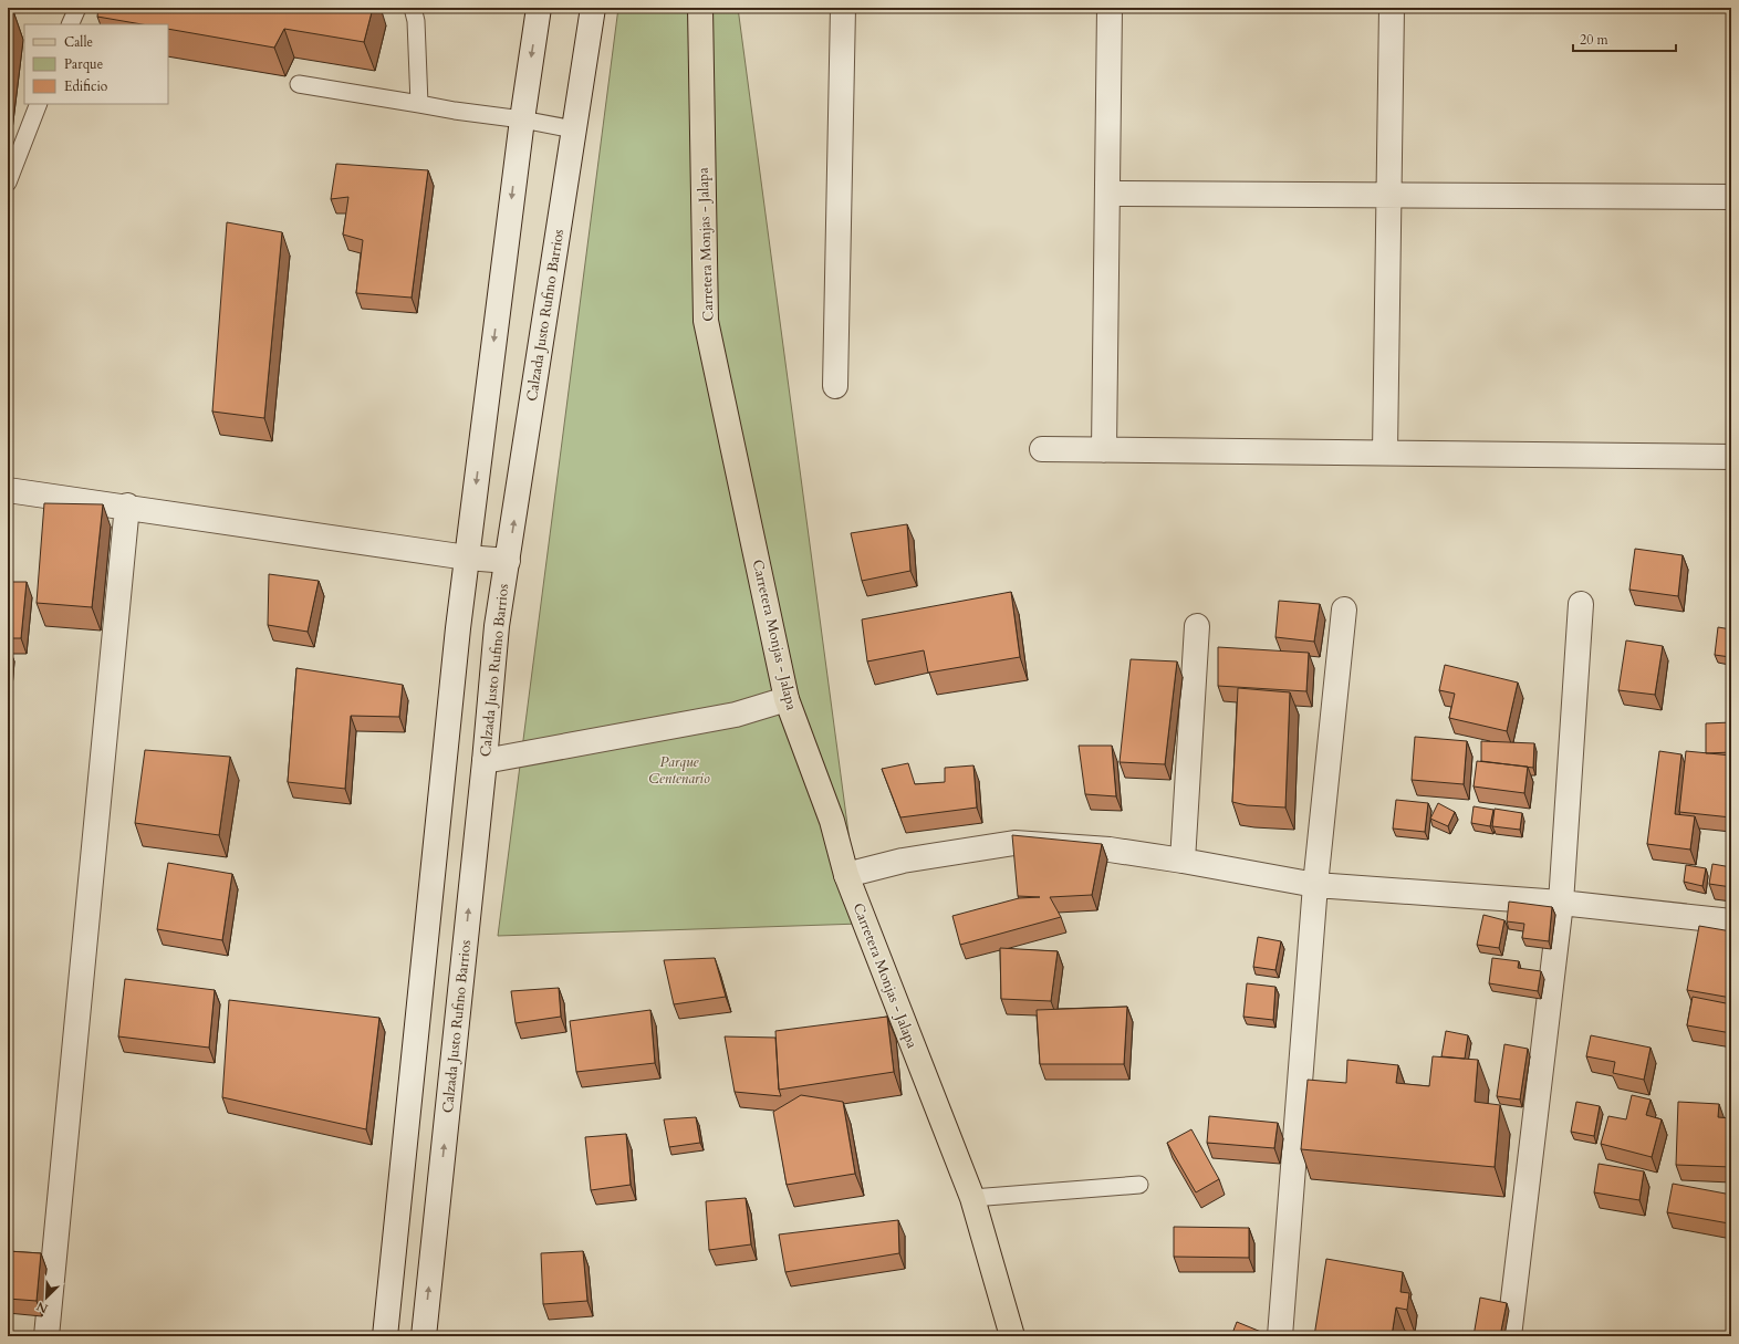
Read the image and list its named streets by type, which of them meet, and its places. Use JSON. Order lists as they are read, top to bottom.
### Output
{
  "streets": {
    "main road": ["Carretera Monjas - Jalapa"],
    "street": ["Calzada Justo Rufino Barrios"]
  },
  "parks": ["Parque Centenario"],
  "legend": ["Calle", "Parque", "Edificio"],
  "scale_bar": "20 m",
  "north": "bottom left"
}
